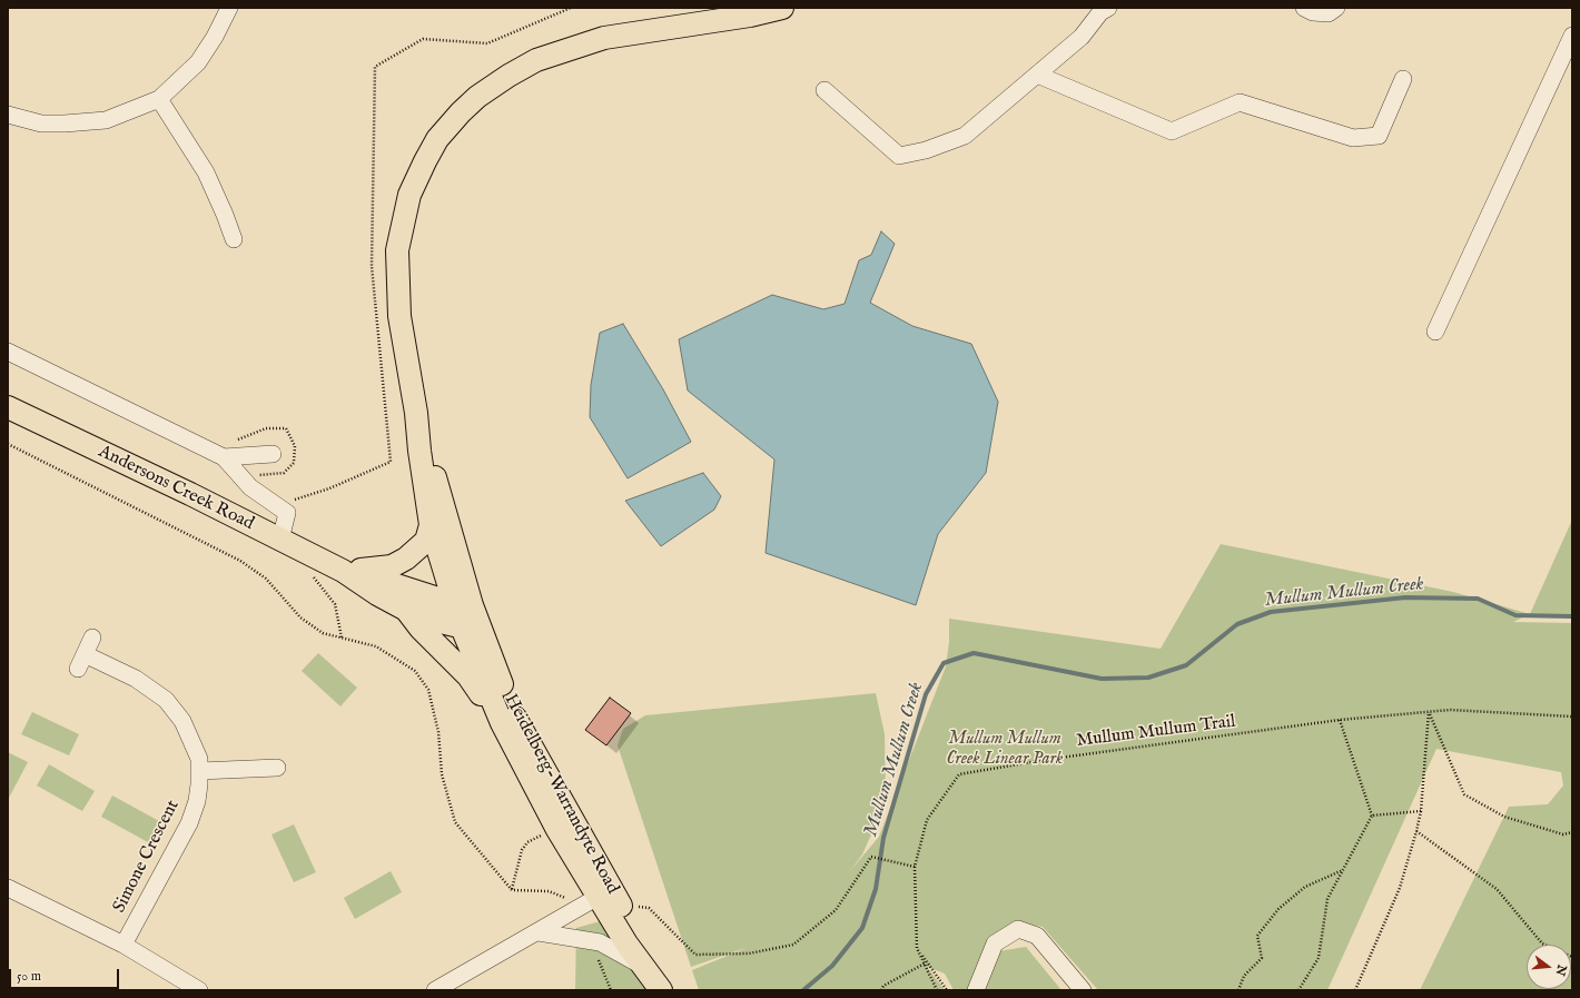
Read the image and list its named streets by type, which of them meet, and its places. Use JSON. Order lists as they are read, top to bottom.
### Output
{
  "streets": {
    "main road": ["Andersons Creek Road", "Heidelberg-Warrandyte Road"],
    "street": ["Simone Crescent"],
    "path": ["Mullum Mullum Trail"]
  },
  "crossings": [
    ["Andersons Creek Road", "Heidelberg-Warrandyte Road"]
  ],
  "water": ["Mullum Mullum Creek"],
  "parks": ["Mullum Mullum Creek Linear Park"],
  "scale_bar": "50 m",
  "north": "right"
}
